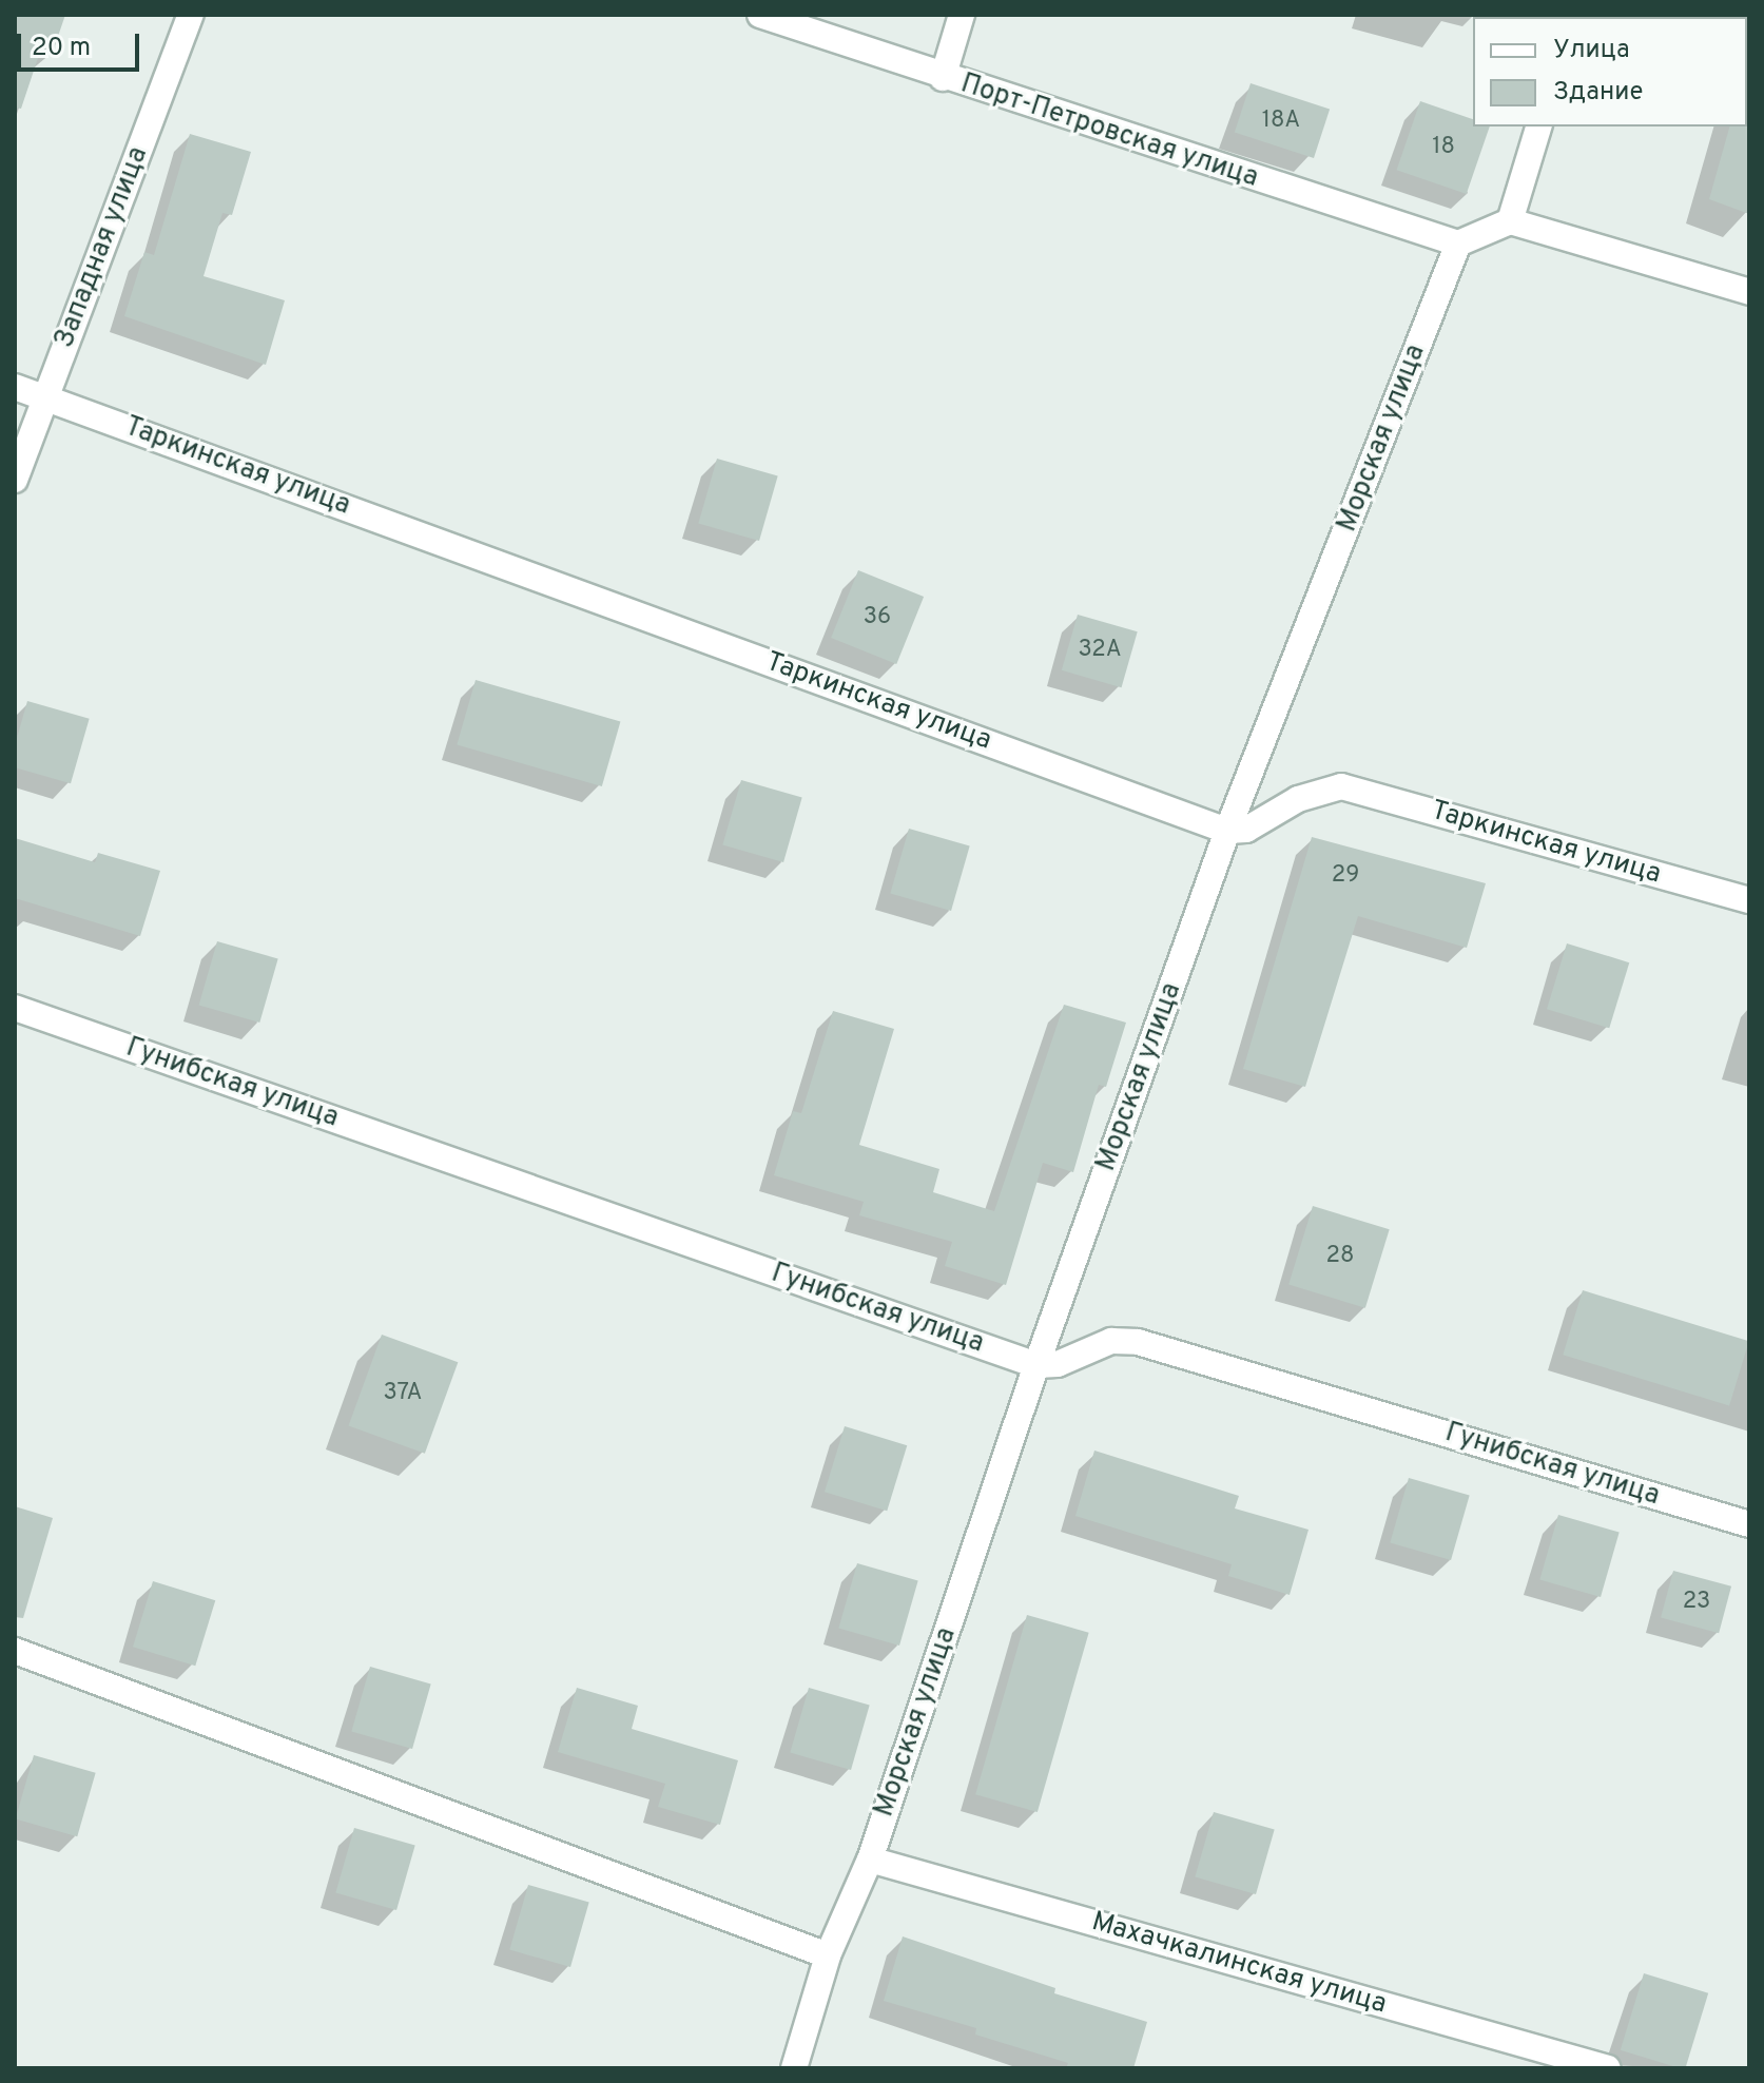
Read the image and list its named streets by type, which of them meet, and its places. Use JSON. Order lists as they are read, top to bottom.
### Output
{
  "streets": {
    "street": [
      "Порт-Петровская улица",
      "Западная улица",
      "Морская улица",
      "Таркинская улица",
      "Гунибская улица",
      "Махачкалинская улица"
    ]
  },
  "crossings": [
    ["Порт-Петровская улица", "Морская улица"],
    ["Западная улица", "Таркинская улица"],
    ["Морская улица", "Таркинская улица"],
    ["Морская улица", "Гунибская улица"],
    ["Морская улица", "Махачкалинская улица"]
  ],
  "house_numbers": [
    "18А",
    "18",
    "36",
    "32А",
    "29",
    "28",
    "37А",
    "23"
  ],
  "legend": ["Улица", "Здание"],
  "scale_bar": "20 m"
}
